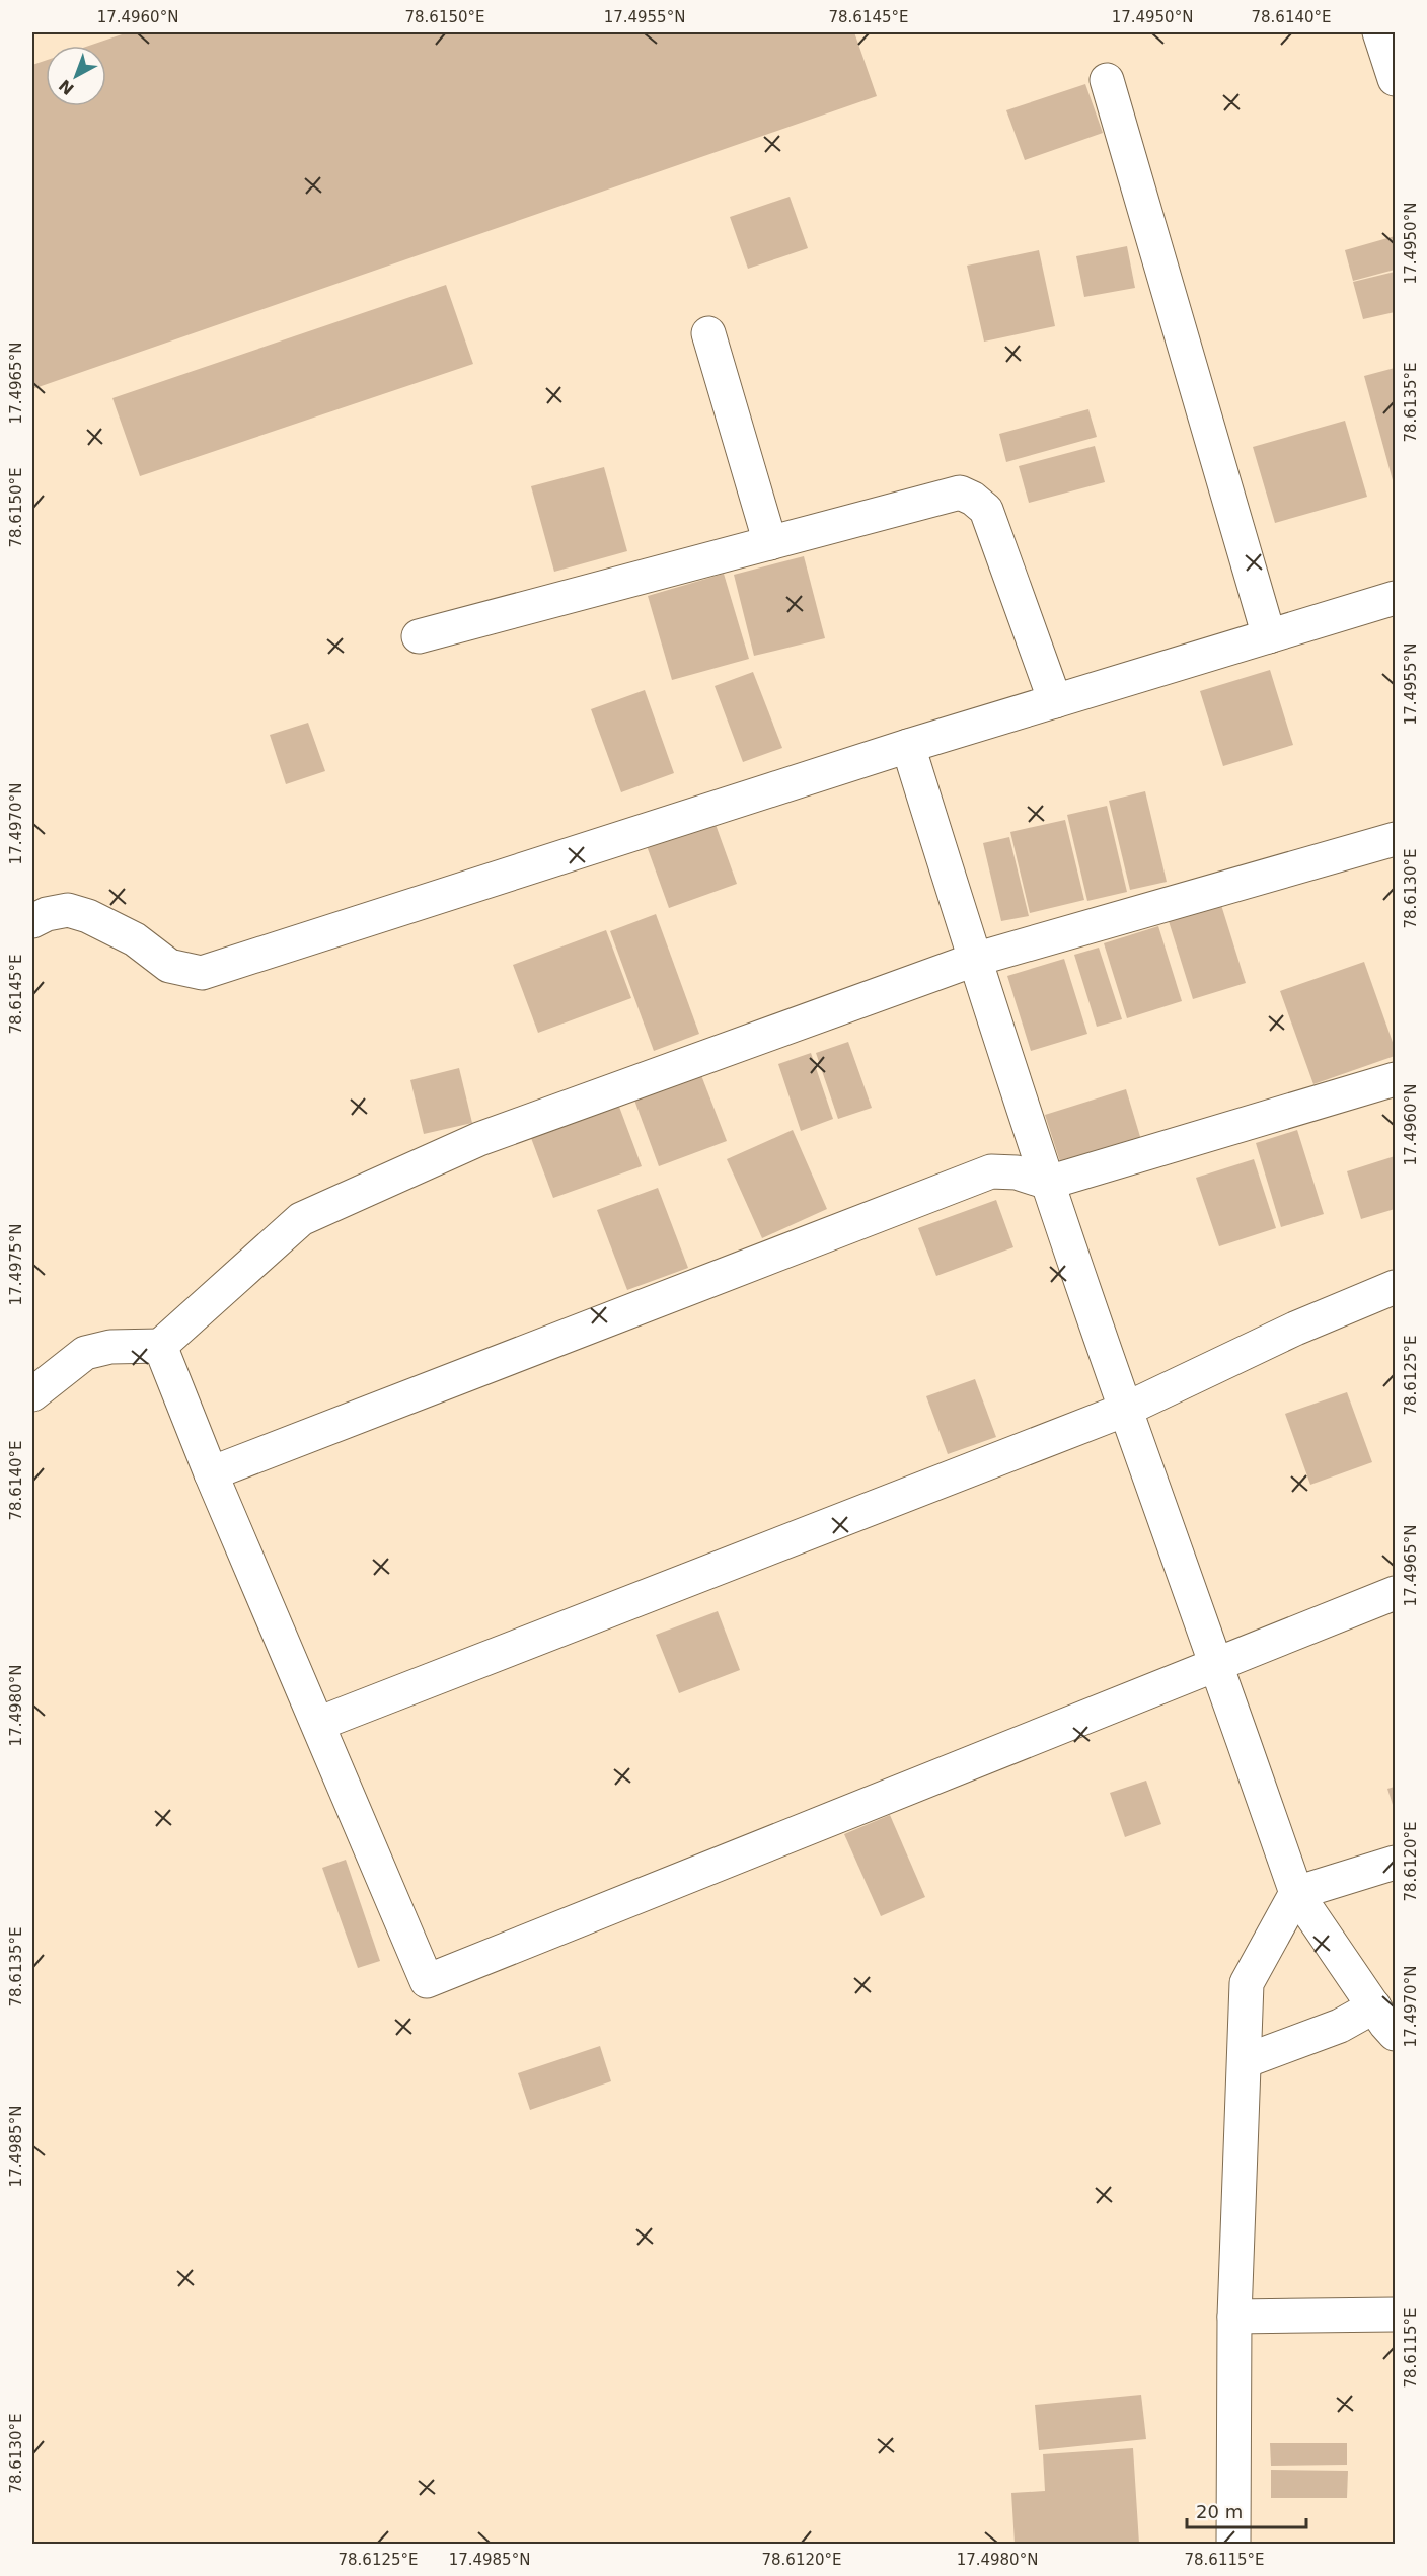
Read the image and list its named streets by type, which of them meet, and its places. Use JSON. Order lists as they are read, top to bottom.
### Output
{
  "scale_bar": "20 m",
  "north": "bottom left",
  "coordinates": [
    "17.4960°N",
    "78.6150°E",
    "17.4955°N",
    "78.6145°E",
    "17.4950°N",
    "78.6140°E",
    "17.4965°N",
    "78.6135°E",
    "17.4970°N",
    "78.6130°E",
    "17.4975°N",
    "78.6125°E",
    "17.4980°N",
    "78.6120°E",
    "17.4985°N",
    "78.6115°E"
  ]
}
